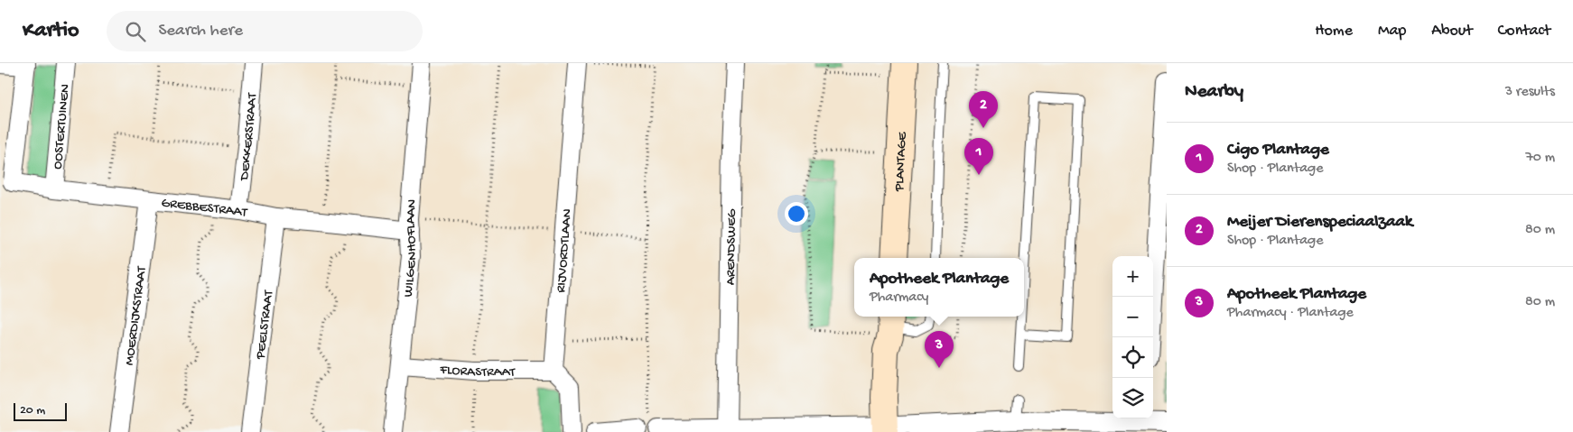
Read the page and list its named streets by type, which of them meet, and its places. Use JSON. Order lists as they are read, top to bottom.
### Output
{
  "streets": {
    "street": [
      "OOSTERTUINEN",
      "DEKKERSTRAAT",
      "PLANTAGE",
      "GREBBESTRAAT",
      "ARENDSWEG",
      "WILGENHOFLAAN",
      "RIJVORDTLAAN",
      "MOERDIJKSTRAAT",
      "PEELSTRAAT",
      "FLORASTRAAT"
    ]
  },
  "crossings": [
    ["OOSTERTUINEN", "GREBBESTRAAT"],
    ["DEKKERSTRAAT", "GREBBESTRAAT"],
    ["GREBBESTRAAT", "WILGENHOFLAAN"],
    ["GREBBESTRAAT", "MOERDIJKSTRAAT"],
    ["GREBBESTRAAT", "PEELSTRAAT"],
    ["WILGENHOFLAAN", "FLORASTRAAT"],
    ["RIJVORDTLAAN", "FLORASTRAAT"]
  ],
  "scale_bar": "20 m",
  "page": {
    "header": "Kartio",
    "search": "Search here",
    "nav": [
      "Home",
      "Map",
      "About",
      "Contact"
    ],
    "heading": ["Nearby", "3 results"],
    "pins": ["2", "1", "3"],
    "list": [
      {
        "mark": "1",
        "name": "Cigo Plantage",
        "note": "Shop · Plantage",
        "value": "70 m"
      },
      {
        "mark": "2",
        "name": "Meijer Dierenspeciaalzaak",
        "note": "Shop · Plantage",
        "value": "80 m"
      },
      {
        "mark": "3",
        "name": "Apotheek Plantage",
        "note": "Pharmacy · Plantage",
        "value": "80 m"
      }
    ],
    "map_buttons": ["+", "−"],
    "popup": ["Apotheek Plantage", "Pharmacy"],
    "scale": "20 m"
  }
}
